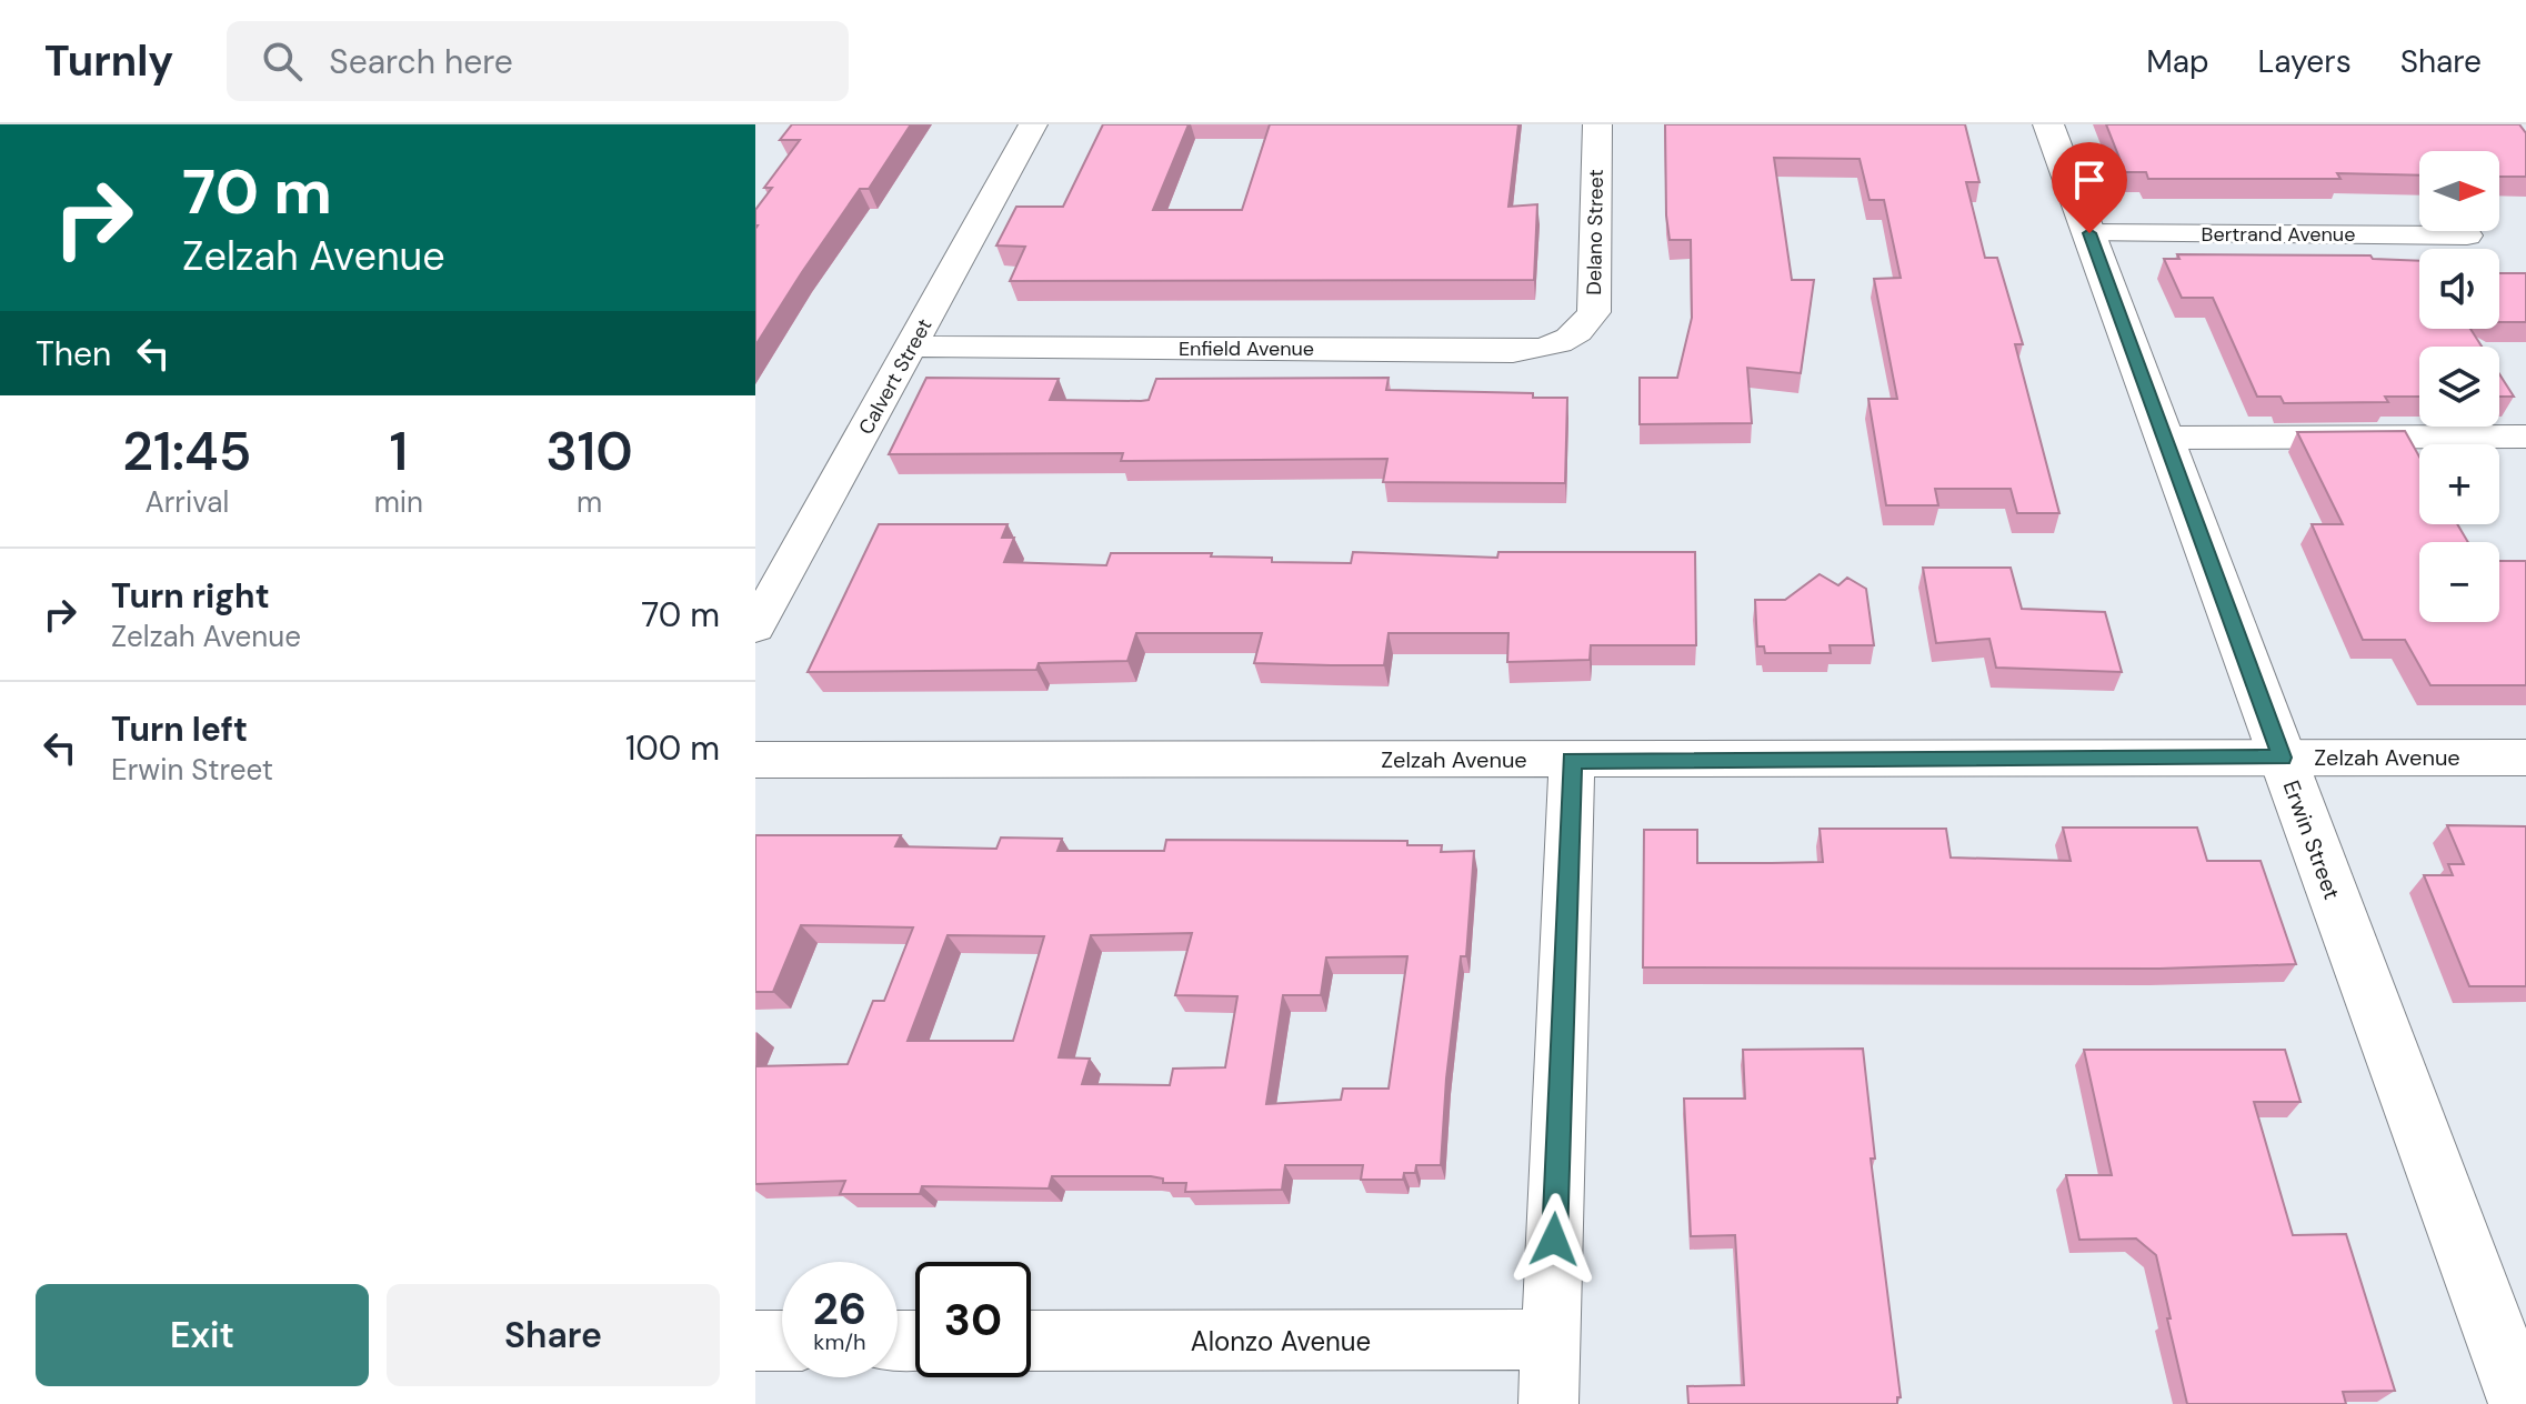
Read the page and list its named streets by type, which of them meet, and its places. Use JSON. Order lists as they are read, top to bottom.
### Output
{
  "streets": {
    "street": [
      "Delano Street",
      "Bertrand Avenue",
      "Enfield Avenue",
      "Calvert Street",
      "Zelzah Avenue",
      "Erwin Street",
      "Alonzo Avenue"
    ]
  },
  "crossings": [
    ["Delano Street", "Enfield Avenue"],
    ["Bertrand Avenue", "Erwin Street"],
    ["Enfield Avenue", "Calvert Street"],
    ["Zelzah Avenue", "Erwin Street"]
  ],
  "north": "right",
  "page": {
    "header": "Turnly",
    "search": "Search here",
    "nav": ["Map", "Layers", "Share"],
    "turn": ["70 m", "Zelzah Avenue"],
    "map_buttons": ["+", "−"],
    "then": "Then",
    "eta": [
      "21:45",
      "Arrival",
      "1",
      "min",
      "310",
      "m"
    ],
    "list": [
      {
        "name": "Turn right",
        "note": "Zelzah Avenue",
        "value": "70 m"
      },
      {
        "name": "Turn left",
        "note": "Erwin Street",
        "value": "100 m"
      }
    ],
    "speed": "26 km/h",
    "limit": "30",
    "buttons": ["Exit", "Share"]
  }
}
